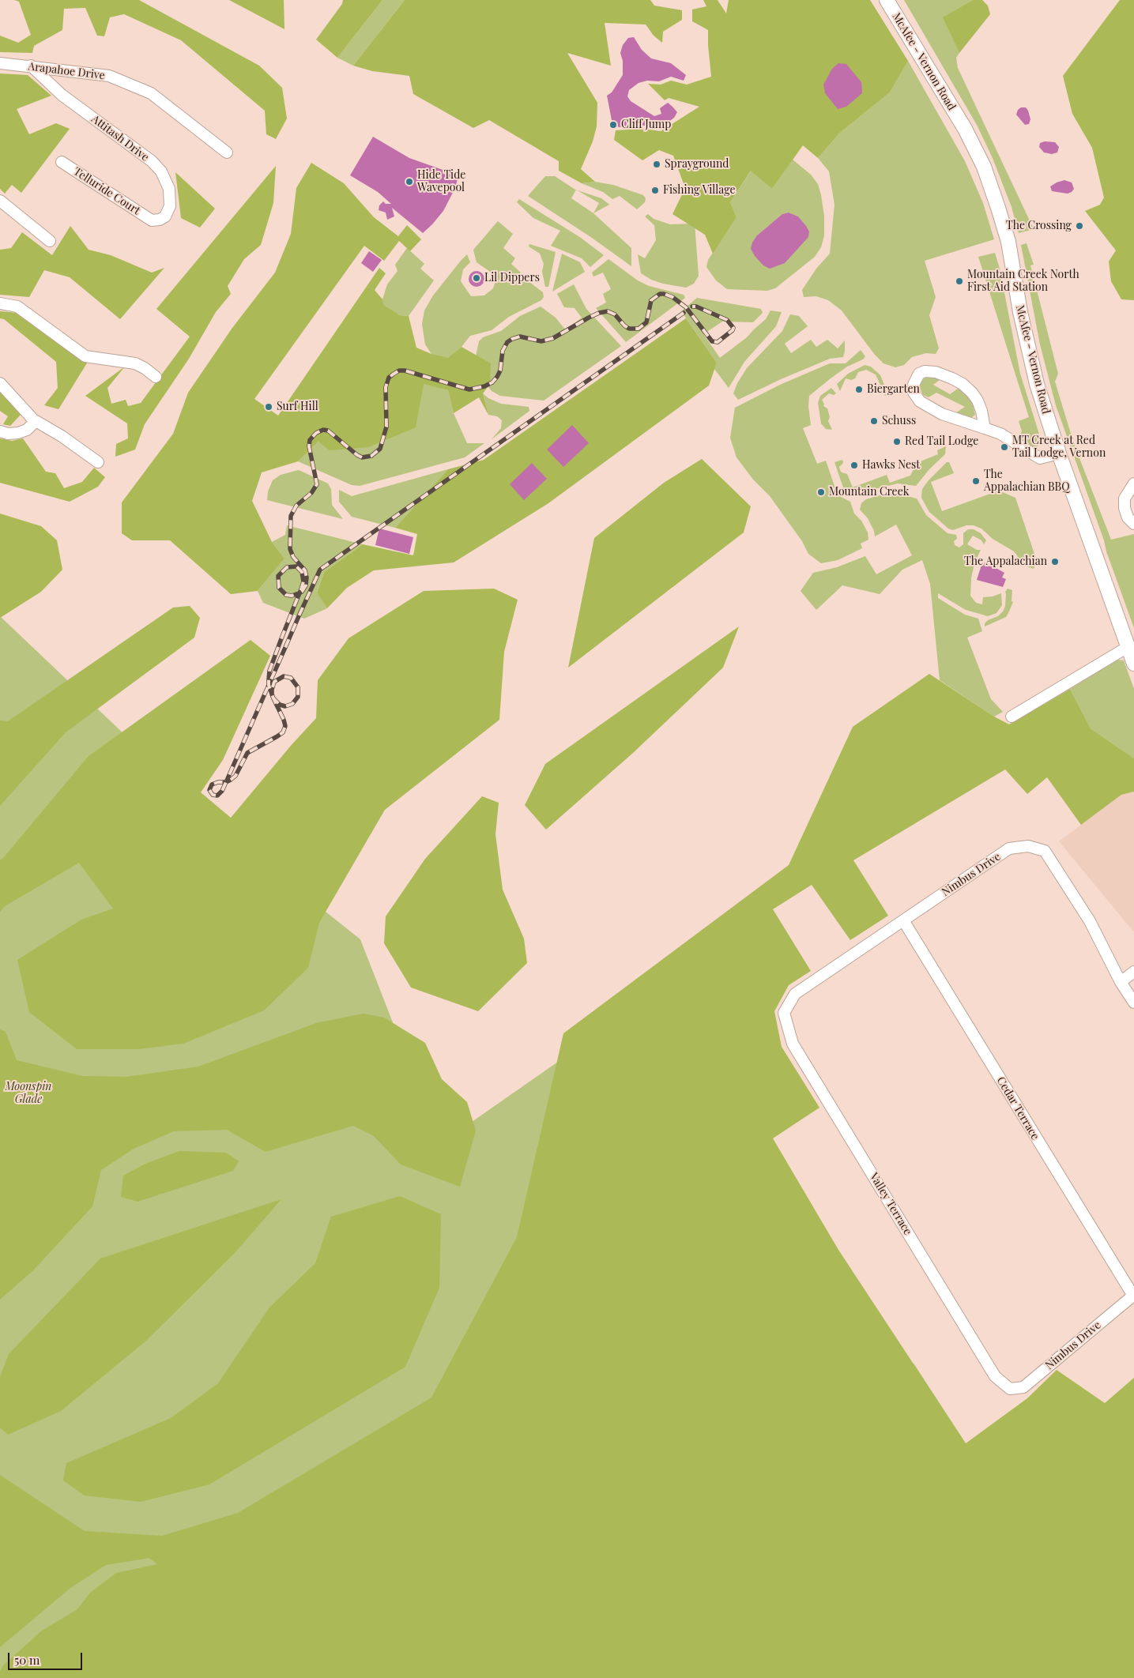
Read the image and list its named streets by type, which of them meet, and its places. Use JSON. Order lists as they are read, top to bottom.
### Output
{
  "streets": {
    "main road": ["McAfee - Vernon Road"],
    "street": [
      "Arapahoe Drive",
      "Attitash Drive",
      "Telluride Court",
      "Nimbus Drive",
      "Cedar Terrace",
      "Valley Terrace"
    ]
  },
  "crossings": [
    ["Arapahoe Drive", "Attitash Drive"],
    ["Attitash Drive", "Telluride Court"],
    ["Nimbus Drive", "Cedar Terrace"],
    ["Nimbus Drive", "Valley Terrace"]
  ],
  "parks": ["Moonspin Glade"],
  "places": [
    "Cliff Jump",
    "Sprayground",
    "Hide Tide Wavepool",
    "Fishing Village",
    "The Crossing",
    "Lil Dippers",
    "Mountain Creek North First Aid Station",
    "Biergarten",
    "Surf Hill",
    "Schuss",
    "Red Tail Lodge",
    "MT Creek at Red Tail Lodge, Vernon",
    "Hawks Nest",
    "The Appalachian BBQ",
    "Mountain Creek",
    "The Appalachian"
  ],
  "scale_bar": "50 m"
}
